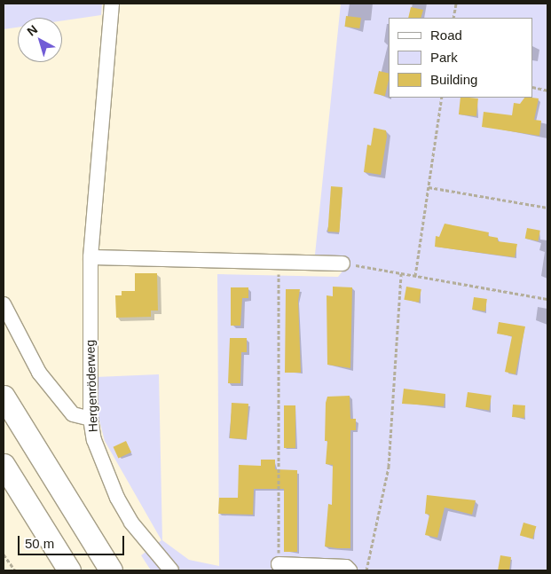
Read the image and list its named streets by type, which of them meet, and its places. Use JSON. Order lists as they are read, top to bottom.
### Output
{
  "streets": {
    "street": ["Hergenröderweg"]
  },
  "legend": ["Road", "Park", "Building"],
  "scale_bar": "50 m",
  "north": "top left"
}
